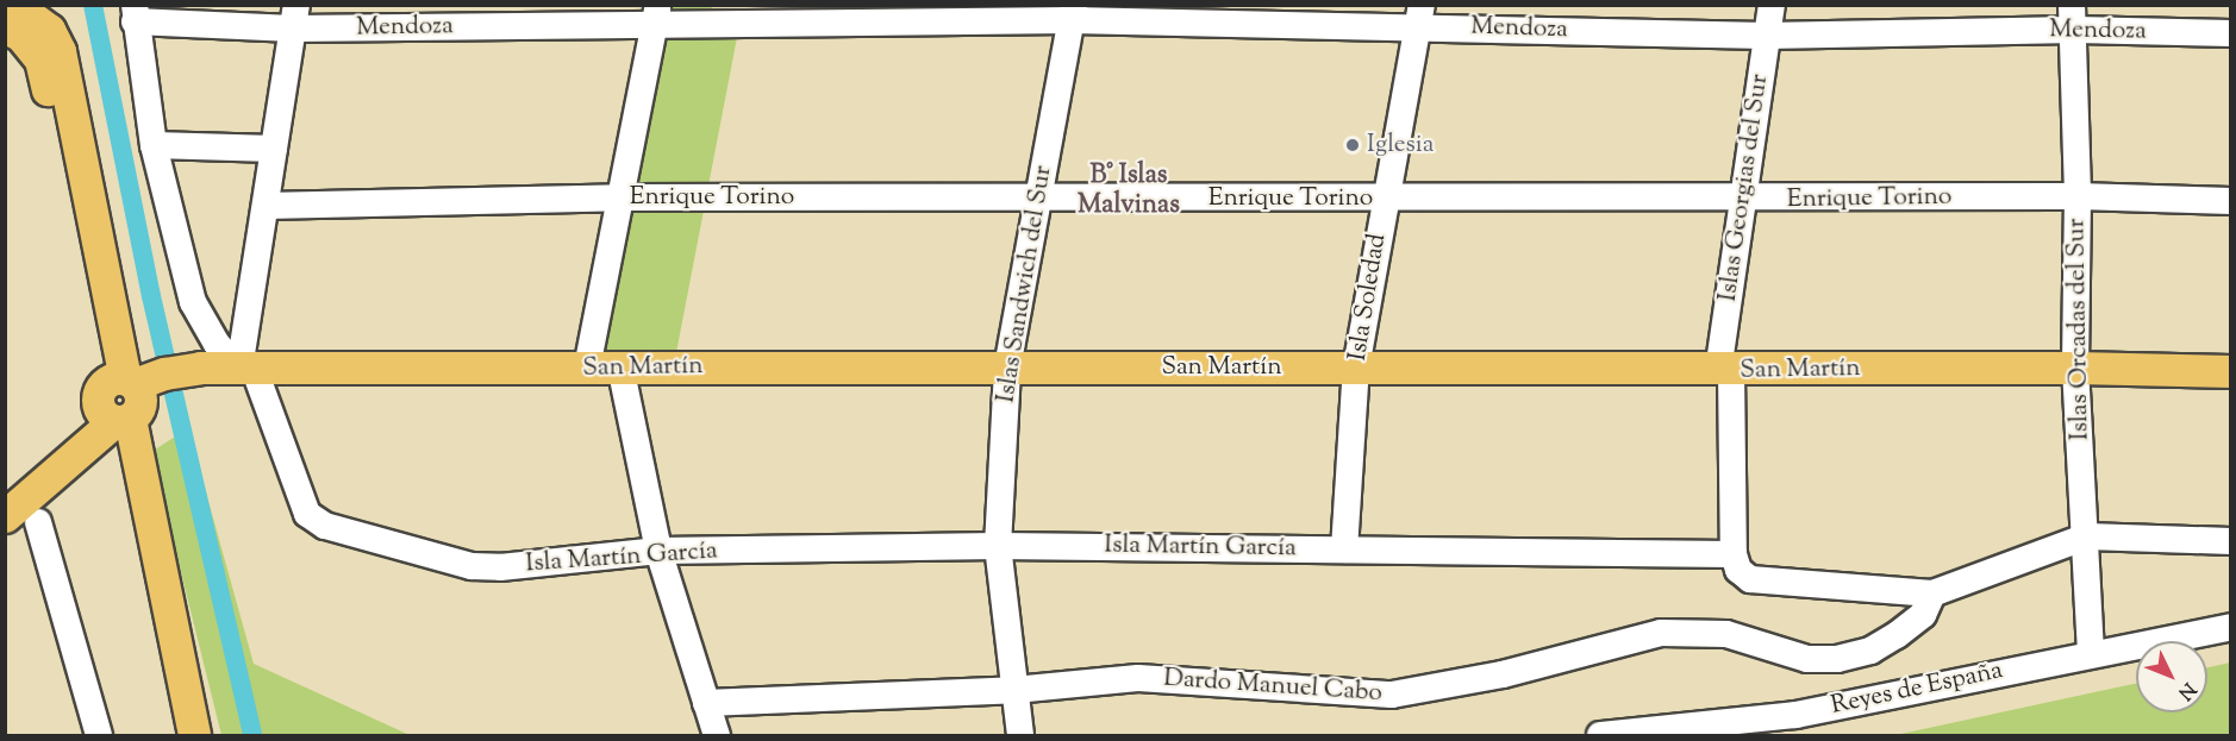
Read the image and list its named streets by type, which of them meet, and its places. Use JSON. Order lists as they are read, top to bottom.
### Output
{
  "streets": {
    "main road": ["San Martín"],
    "street": [
      "Mendoza",
      "Islas Georgias del Sur",
      "Enrique Torino",
      "Islas Sandwich del Sur",
      "Isla Soledad",
      "Islas Orcadas del Sur",
      "Isla Martín García",
      "Dardo Manuel Cabo",
      "Reyes de España"
    ]
  },
  "crossings": [
    ["Mendoza", "Islas Georgias del Sur"],
    ["Mendoza", "Islas Sandwich del Sur"],
    ["Mendoza", "Isla Soledad"],
    ["Mendoza", "Islas Orcadas del Sur"],
    ["Islas Georgias del Sur", "Enrique Torino"],
    ["Islas Georgias del Sur", "San Martín"],
    ["Islas Georgias del Sur", "Isla Martín García"],
    ["Enrique Torino", "Islas Sandwich del Sur"],
    ["Enrique Torino", "Isla Soledad"],
    ["Enrique Torino", "Islas Orcadas del Sur"],
    ["Islas Sandwich del Sur", "San Martín"],
    ["Islas Sandwich del Sur", "Isla Martín García"],
    ["Islas Sandwich del Sur", "Dardo Manuel Cabo"],
    ["Isla Soledad", "San Martín"],
    ["Isla Soledad", "Isla Martín García"],
    ["Islas Orcadas del Sur", "San Martín"],
    ["Islas Orcadas del Sur", "Reyes de España"],
    ["San Martín", "Isla Martín García"]
  ],
  "districts": ["B° Islas Malvinas"],
  "places": ["Iglesia"],
  "north": "bottom right"
}
